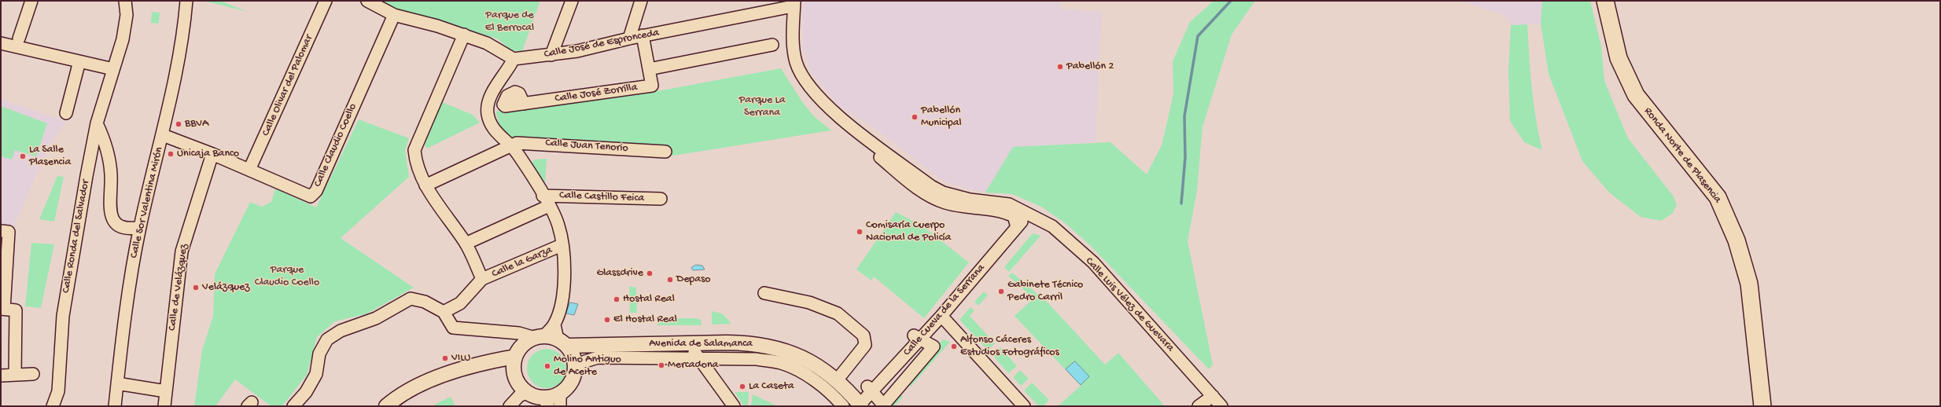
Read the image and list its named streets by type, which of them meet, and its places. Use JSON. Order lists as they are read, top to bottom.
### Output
{
  "streets": {
    "highway": ["Ronda Norte de Plasencia"],
    "main road": ["Avenida de Salamanca"],
    "street": [
      "Calle José de Espronceda",
      "Calle Olivar del Palomar",
      "Calle José Zorrilla",
      "Calle Claudio Coello",
      "Calle Juan Tenorio",
      "Calle Castillo Feica",
      "Calle Sor Valentina Mirón",
      "Calle Ronda del Salvador",
      "Calle la Garza",
      "Calle de Velázquez",
      "Calle Luis Vélez de Guevara",
      "Calle Cueva de la Serrana"
    ]
  },
  "crossings": [
    ["Calle José de Espronceda", "Calle José Zorrilla"],
    ["Calle Olivar del Palomar", "Calle Claudio Coello"],
    ["Calle Claudio Coello", "Calle Sor Valentina Mirón"],
    ["Calle Claudio Coello", "Calle de Velázquez"],
    ["Calle Luis Vélez de Guevara", "Calle Cueva de la Serrana"]
  ],
  "parks": ["Parque de El Berrocal", "Parque La Serrana", "Parque Claudio Coello"],
  "places": [
    "Pabellón 2",
    "Pabellón Municipal",
    "BBVA",
    "Unicaja Banco",
    "La Salle Plasencia",
    "Comisaría Cuerpo Nacional de Policía",
    "Glassdrive",
    "Depaso",
    "Velázquez",
    "Gabinete Técnico Pedro Carril",
    "Hostal Real",
    "El Hostal Real",
    "Alfonso Cáceres Estudios Fotográficos",
    "VILU",
    "Mercadona",
    "Molino Antiguo de Aceite",
    "La Caseta"
  ]
}
